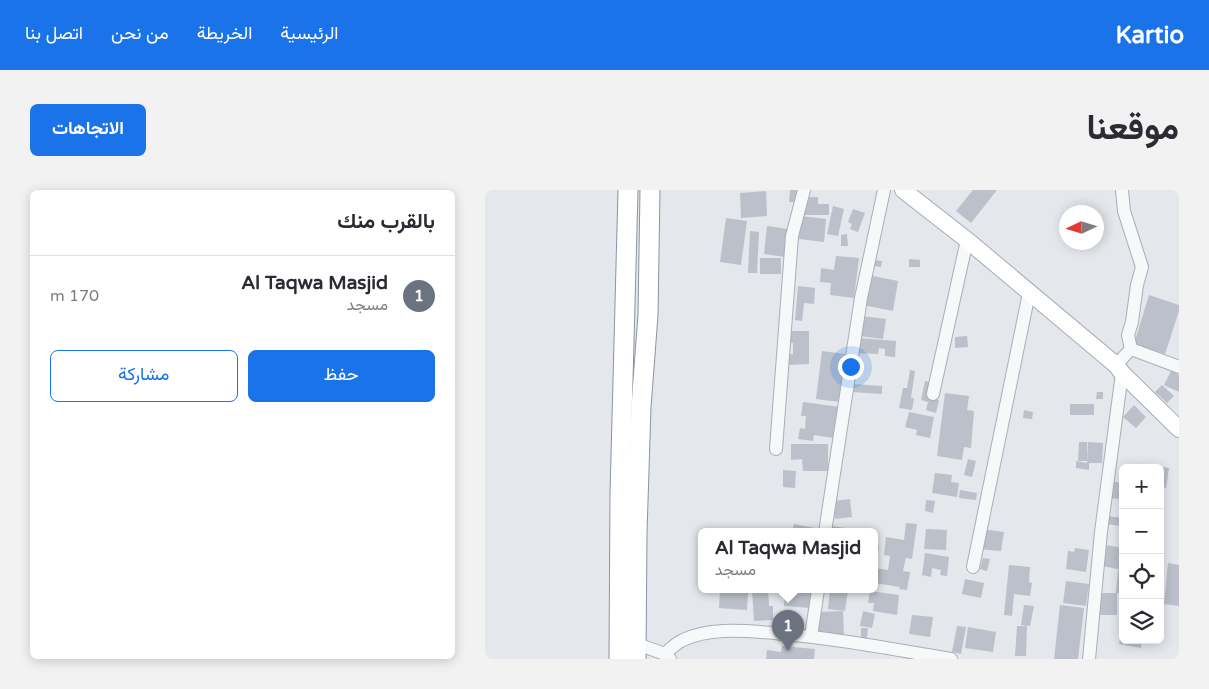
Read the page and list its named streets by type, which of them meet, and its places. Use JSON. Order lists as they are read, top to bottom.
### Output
{
  "north": "left",
  "page": {
    "header": "Kartio",
    "nav": [
      "الرئيسية",
      "الخريطة",
      "من نحن",
      "اتصل بنا"
    ],
    "title": "موقعنا",
    "buttons": [
      "الاتجاهات",
      ["حفظ", "مشاركة"]
    ],
    "heading": "بالقرب منك",
    "list": [
      {
        "mark": "1",
        "name": "Al Taqwa Masjid",
        "note": "مسجد",
        "value": "170 m"
      }
    ],
    "map_buttons": ["+", "−"],
    "popup": ["Al Taqwa Masjid", "مسجد"],
    "pins": "1"
  }
}
